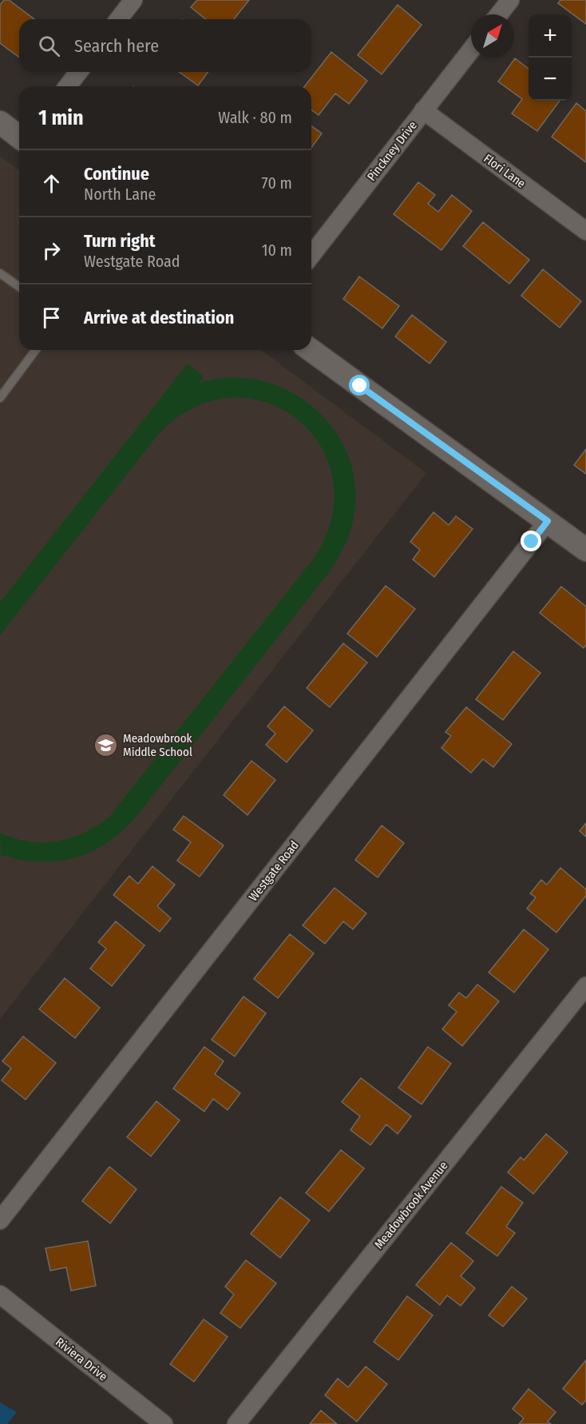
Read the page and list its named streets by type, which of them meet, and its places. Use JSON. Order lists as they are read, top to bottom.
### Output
{
  "streets": {
    "street": [
      "Pinckney Drive",
      "Flori Lane",
      "Westgate Road",
      "Meadowbrook Avenue",
      "Riviera Drive"
    ]
  },
  "crossings": [
    ["Pinckney Drive", "Flori Lane"]
  ],
  "places": {
    "school or university": ["Meadowbrook Middle School"]
  },
  "north": "top right",
  "page": {
    "map_buttons": ["+", "−"],
    "search": "Search here",
    "heading": ["1 min", "Walk · 80 m"],
    "list": [
      ["Continue", "North Lane", "70 m"],
      ["Turn right", "Westgate Road", "10 m"],
      "Arrive at destination"
    ]
  }
}
